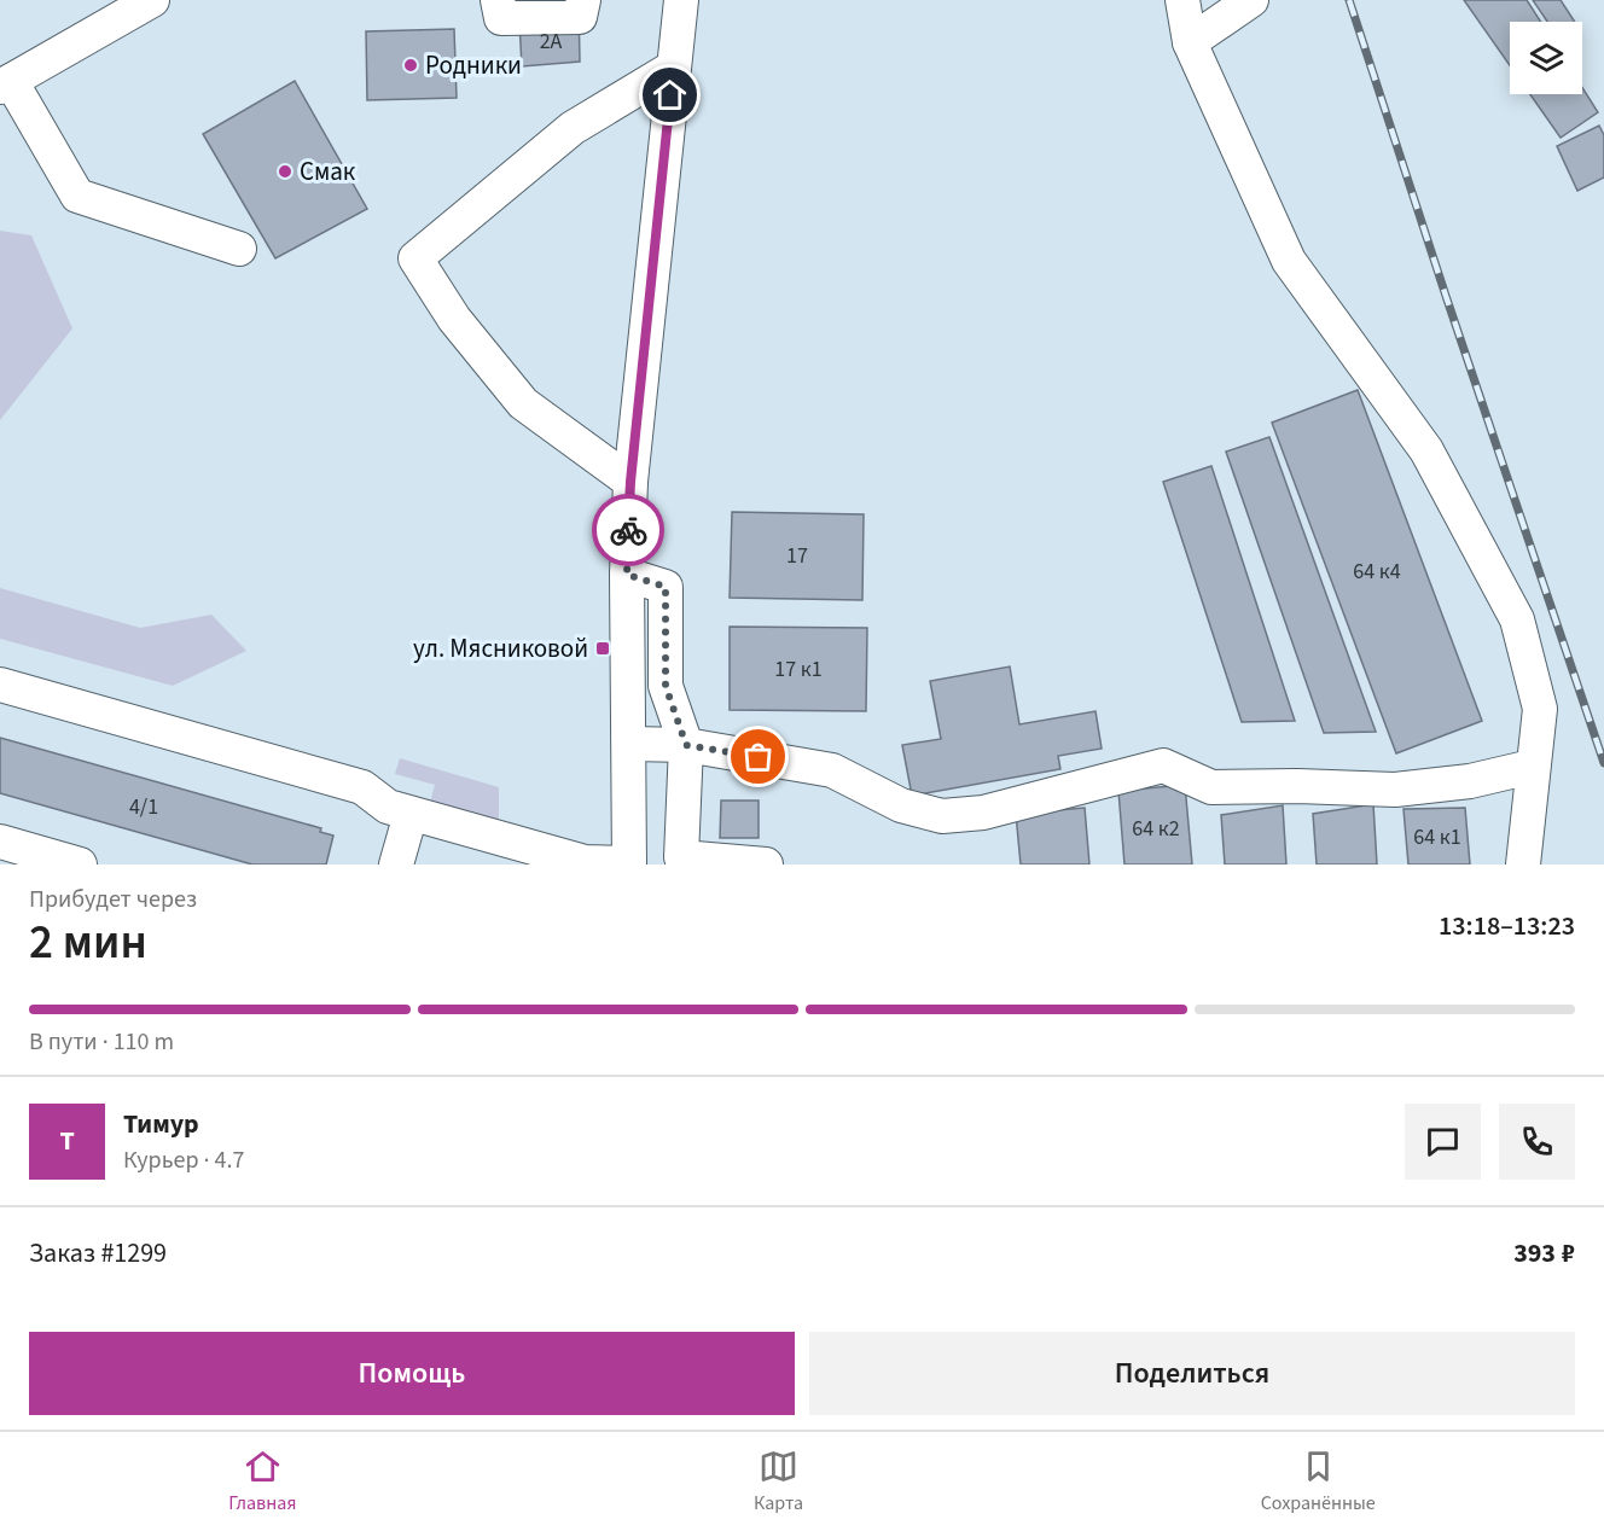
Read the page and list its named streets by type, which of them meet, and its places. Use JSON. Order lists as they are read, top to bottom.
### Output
{
  "places": {
    "other": ["Родники", "Смак"],
    "transit": ["ул. Мясниковой"]
  },
  "house_numbers": [
    "2А",
    "17",
    "64 к4",
    "17 к1",
    "4/1",
    "64 к2",
    "64 к1"
  ],
  "page": {
    "heading": ["2 мин", "Прибудет через", "13:18–13:23"],
    "panel": [
      "Тимур",
      "Курьер · 4.7",
      "Заказ #1299",
      "393 ₽"
    ],
    "bar": "В пути · 110 m",
    "round": "Т",
    "buttons": ["Помощь", "Поделиться"],
    "tabs": ["Главная", "Карта", "Сохранённые"]
  }
}
